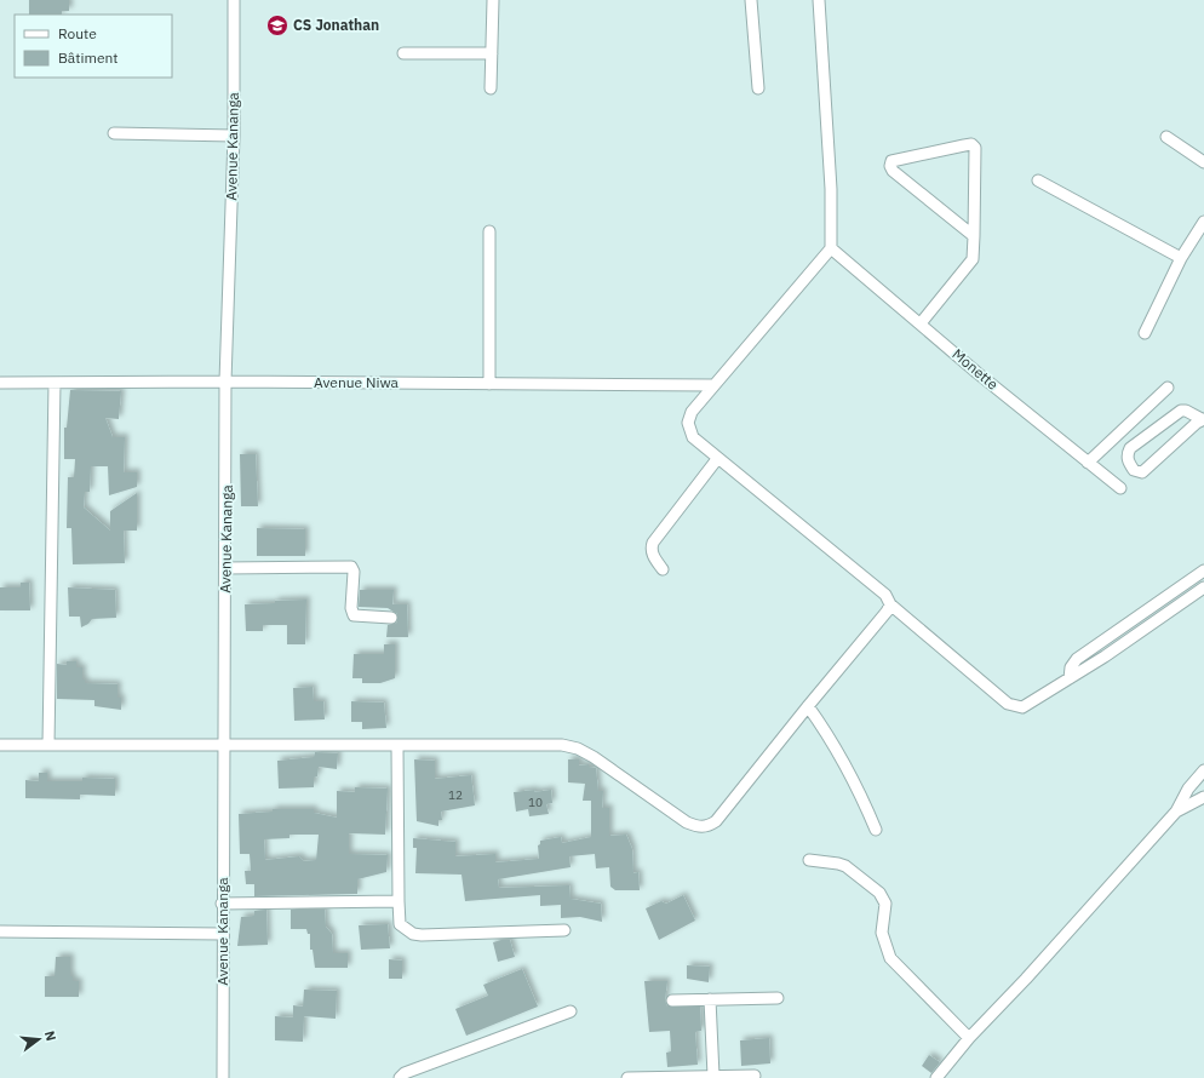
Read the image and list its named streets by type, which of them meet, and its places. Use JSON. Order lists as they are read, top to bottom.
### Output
{
  "streets": {
    "street": ["Avenue Kananga", "Monette", "Avenue Niwa"]
  },
  "crossings": [
    ["Avenue Kananga", "Avenue Niwa"]
  ],
  "places": {
    "school or university": ["CS Jonathan"]
  },
  "house_numbers": ["12", "10"],
  "legend": ["Route", "Bâtiment"],
  "north": "right"
}
